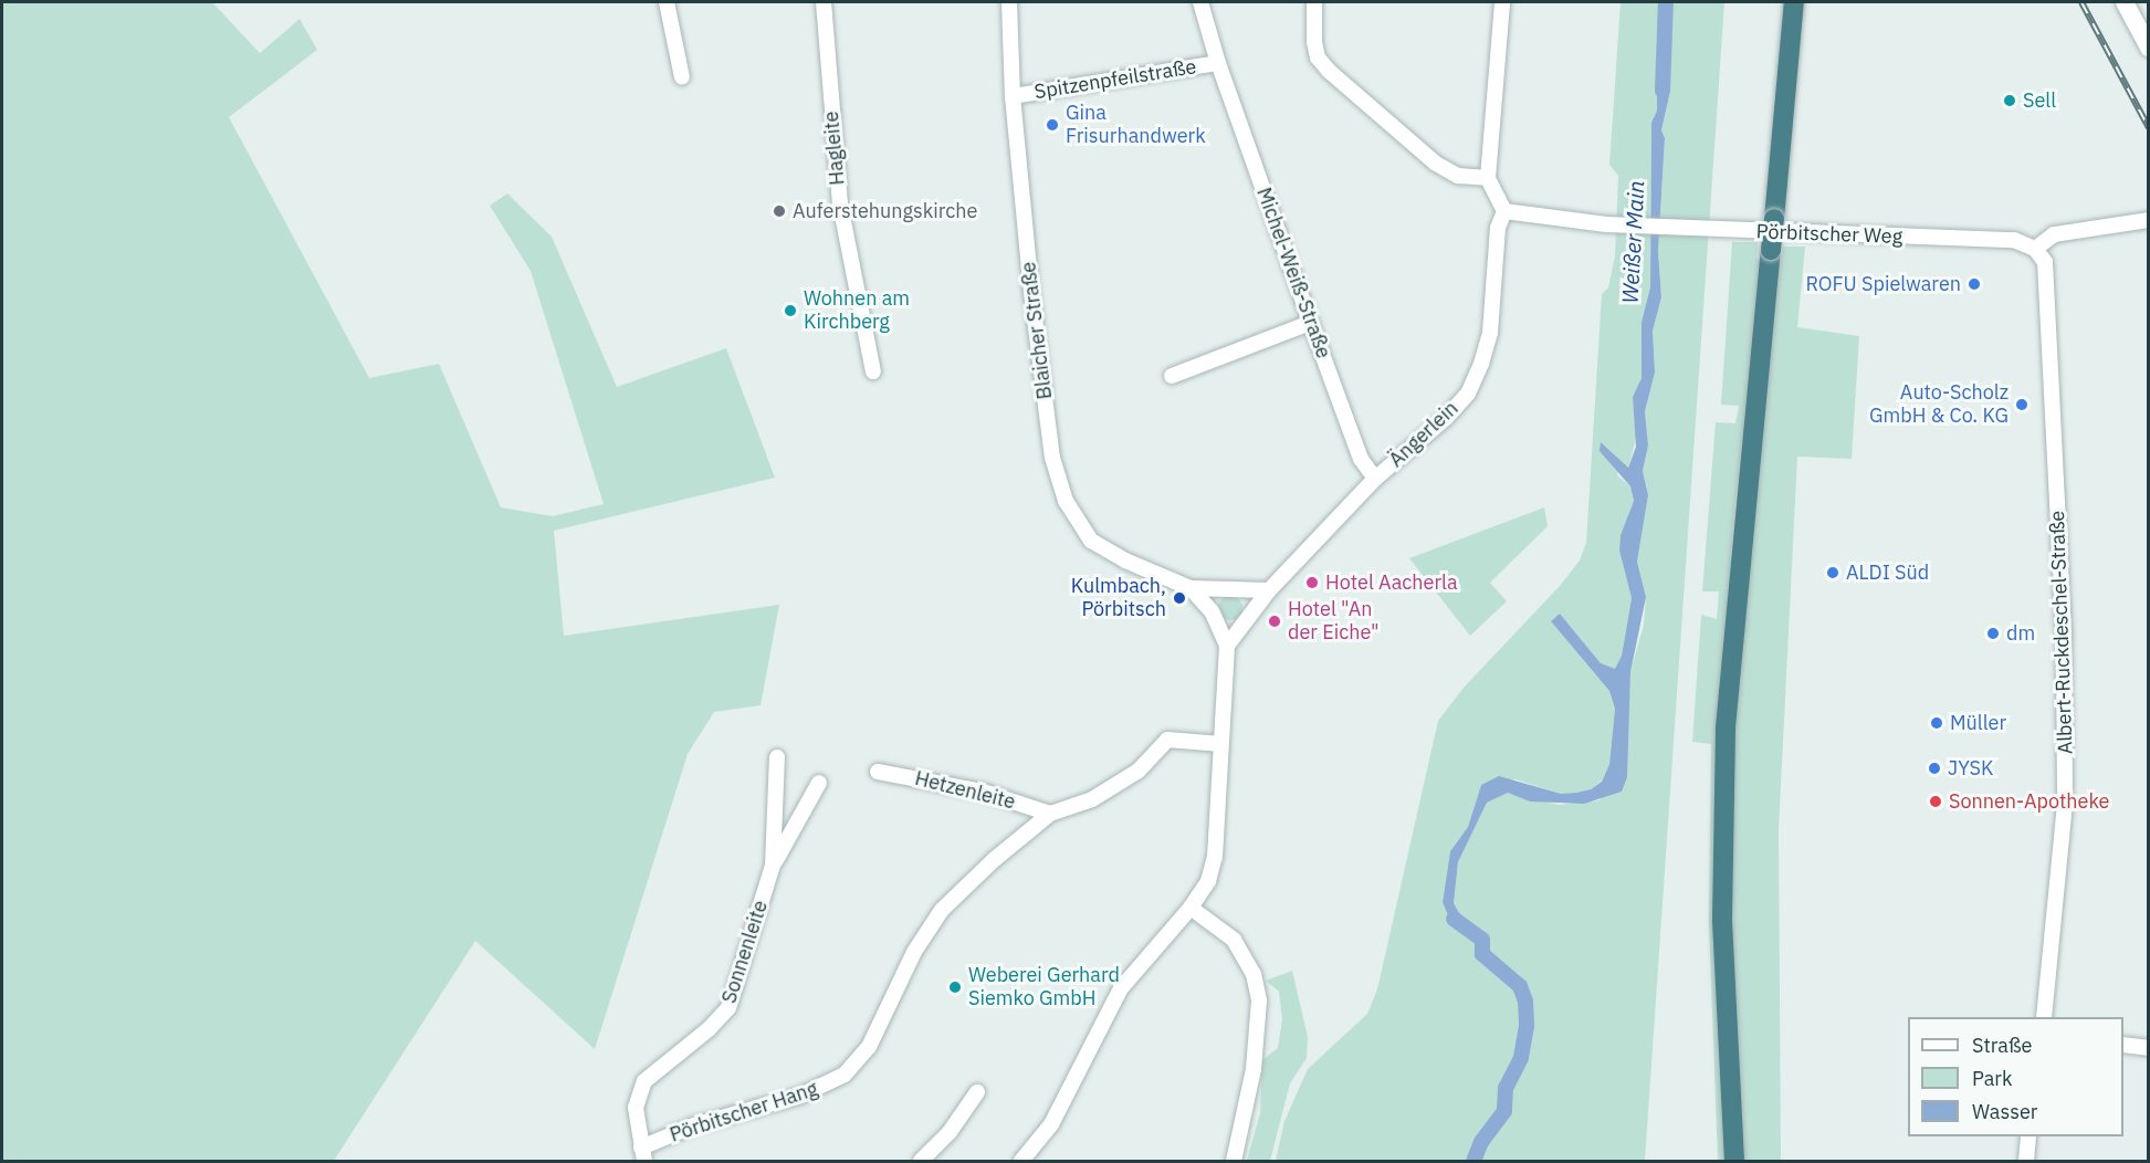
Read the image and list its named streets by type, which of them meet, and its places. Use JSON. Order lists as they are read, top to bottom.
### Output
{
  "streets": {
    "street": [
      "Spitzenpfeilstraße",
      "Hagleite",
      "Pörbitscher Weg",
      "Michel-Weiß-Straße",
      "Blaicher Straße",
      "Ängerlein",
      "Albert-Ruckdeschel-Straße",
      "Hetzenleite",
      "Sonnenleite",
      "Pörbitscher Hang"
    ]
  },
  "crossings": [
    ["Spitzenpfeilstraße", "Michel-Weiß-Straße"],
    ["Spitzenpfeilstraße", "Blaicher Straße"],
    ["Pörbitscher Weg", "Ängerlein"],
    ["Pörbitscher Weg", "Albert-Ruckdeschel-Straße"],
    ["Michel-Weiß-Straße", "Ängerlein"],
    ["Hetzenleite", "Pörbitscher Hang"],
    ["Sonnenleite", "Pörbitscher Hang"]
  ],
  "water": ["Weißer Main"],
  "places": [
    "Sell",
    "Gina Frisurhandwerk",
    "Auferstehungskirche",
    "ROFU Spielwaren",
    "Wohnen am Kirchberg",
    "Auto-Scholz GmbH & Co. KG",
    "ALDI Süd",
    "Hotel Aacherla",
    "Kulmbach, Pörbitsch",
    "Hotel \"An der Eiche\"",
    "dm",
    "Müller",
    "JYSK",
    "Sonnen-Apotheke",
    "Weberei Gerhard Siemko GmbH"
  ],
  "legend": ["Straße", "Park", "Wasser"]
}
